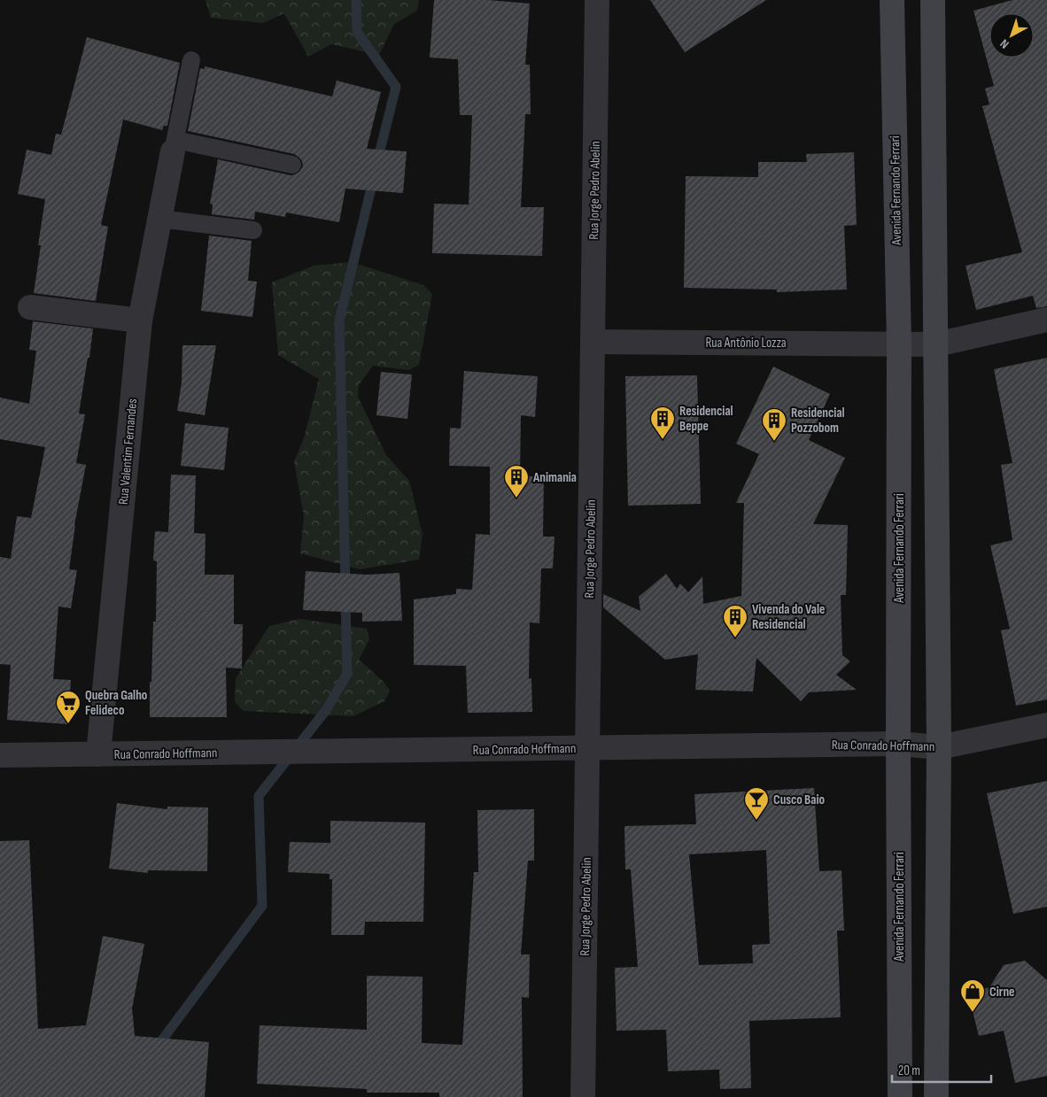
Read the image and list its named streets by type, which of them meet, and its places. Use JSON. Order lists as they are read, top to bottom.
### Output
{
  "streets": {
    "main road": ["Avenida Fernando Ferrari"],
    "street": [
      "Rua Jorge Pedro Abelin",
      "Rua Antônio Lozza",
      "Rua Valentim Fernandes",
      "Rua Conrado Hoffmann"
    ]
  },
  "crossings": [
    ["Rua Jorge Pedro Abelin", "Rua Antônio Lozza"],
    ["Rua Jorge Pedro Abelin", "Rua Conrado Hoffmann"],
    ["Avenida Fernando Ferrari", "Rua Antônio Lozza"],
    ["Avenida Fernando Ferrari", "Rua Conrado Hoffmann"],
    ["Rua Valentim Fernandes", "Rua Conrado Hoffmann"]
  ],
  "places": {
    "building": [
      "Residencial Beppe",
      "Residencial Pozzobom",
      "Animania",
      "Vivenda do Vale Residencial"
    ],
    "supermarket": ["Quebra Galho Felideco"],
    "bar": ["Cusco Baio"],
    "shop": ["Cirne"]
  },
  "scale_bar": "20 m",
  "north": "bottom left"
}
